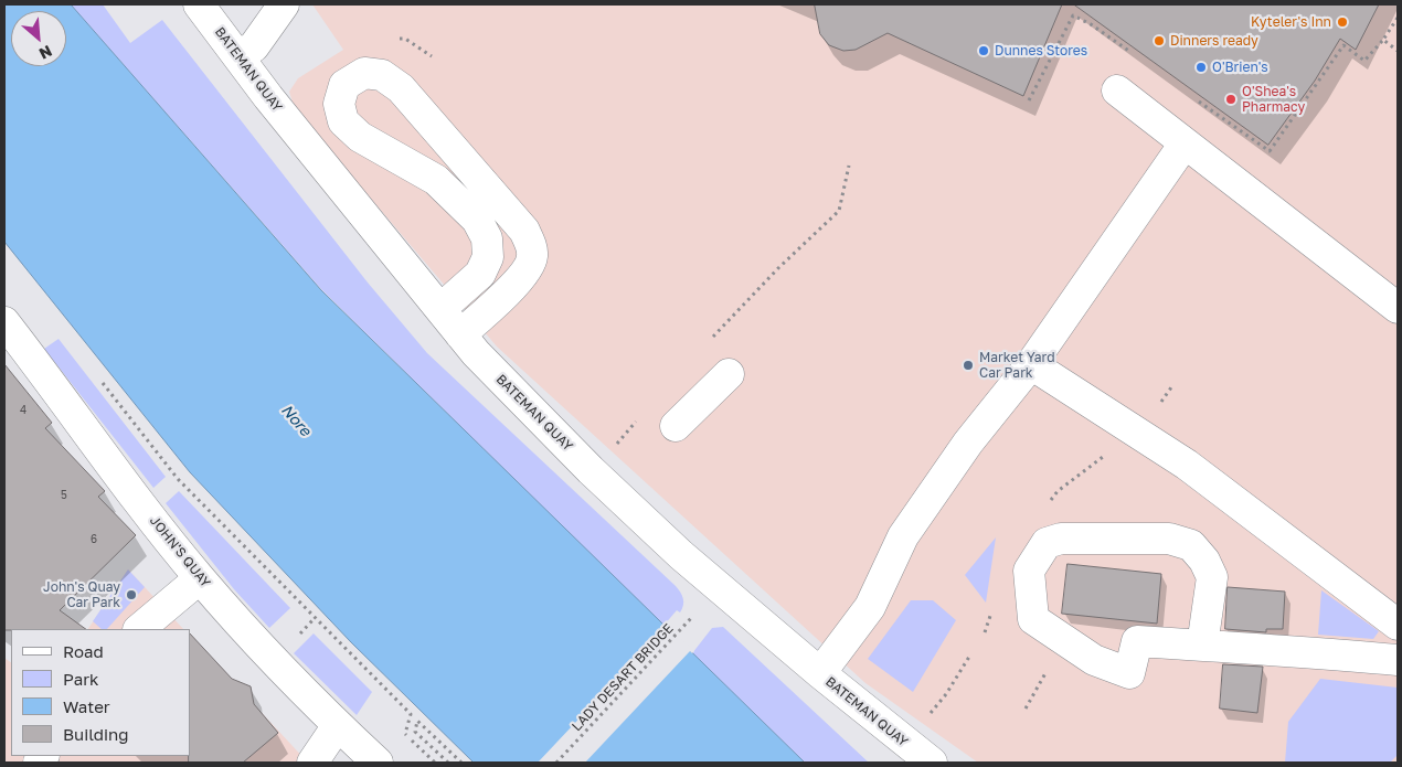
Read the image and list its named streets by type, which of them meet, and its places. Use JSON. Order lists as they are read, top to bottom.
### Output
{
  "streets": {
    "street": ["BATEMAN QUAY", "JOHN'S QUAY"],
    "path": ["LADY DESART BRIDGE"]
  },
  "water": ["Nore"],
  "places": [
    "Kyteler's Inn",
    "Dinners ready",
    "Dunnes Stores",
    "O'Brien's",
    "O'Shea's Pharmacy",
    "Market Yard Car Park",
    "John's Quay Car Park"
  ],
  "house_numbers": ["4", "5", "6"],
  "legend": [
    "Road",
    "Park",
    "Water",
    "Building"
  ],
  "north": "bottom right"
}
